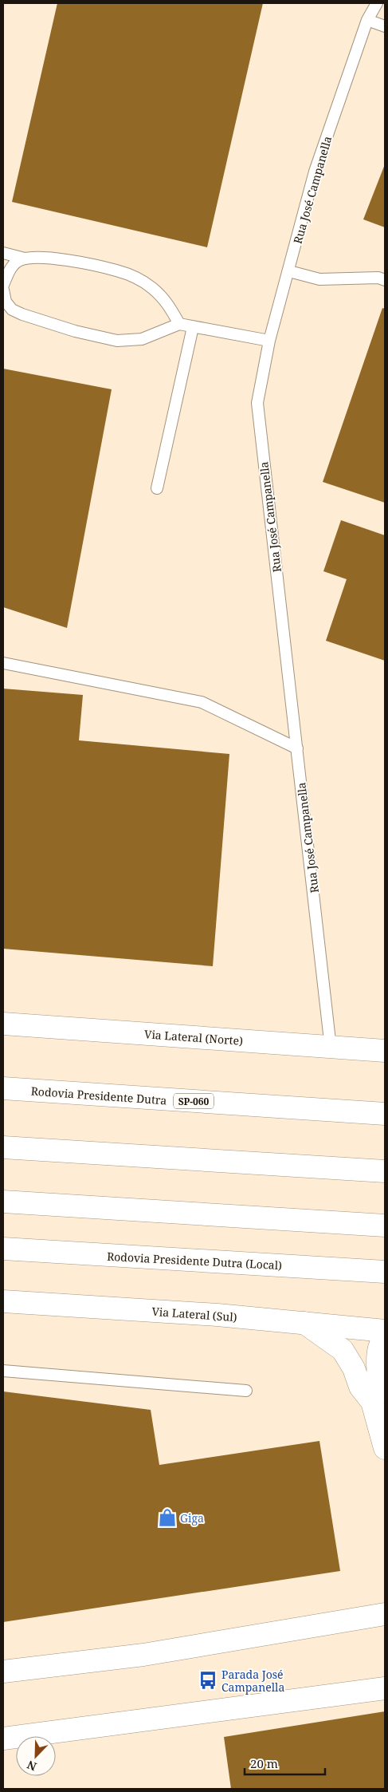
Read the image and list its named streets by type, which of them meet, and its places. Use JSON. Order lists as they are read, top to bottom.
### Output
{
  "streets": {
    "main road": [
      "Via Lateral (Norte)",
      "Rodovia Presidente Dutra",
      "SP-060",
      "Rodovia Presidente Dutra (Local)",
      "Via Lateral (Sul)"
    ],
    "lane": ["Rua José Campanella"]
  },
  "crossings": [
    ["Rua José Campanella", "Via Lateral (Norte)"]
  ],
  "places": {
    "shop": ["Giga"],
    "bus stop": ["Parada José Campanella"]
  },
  "scale_bar": "20 m",
  "north": "bottom left"
}
